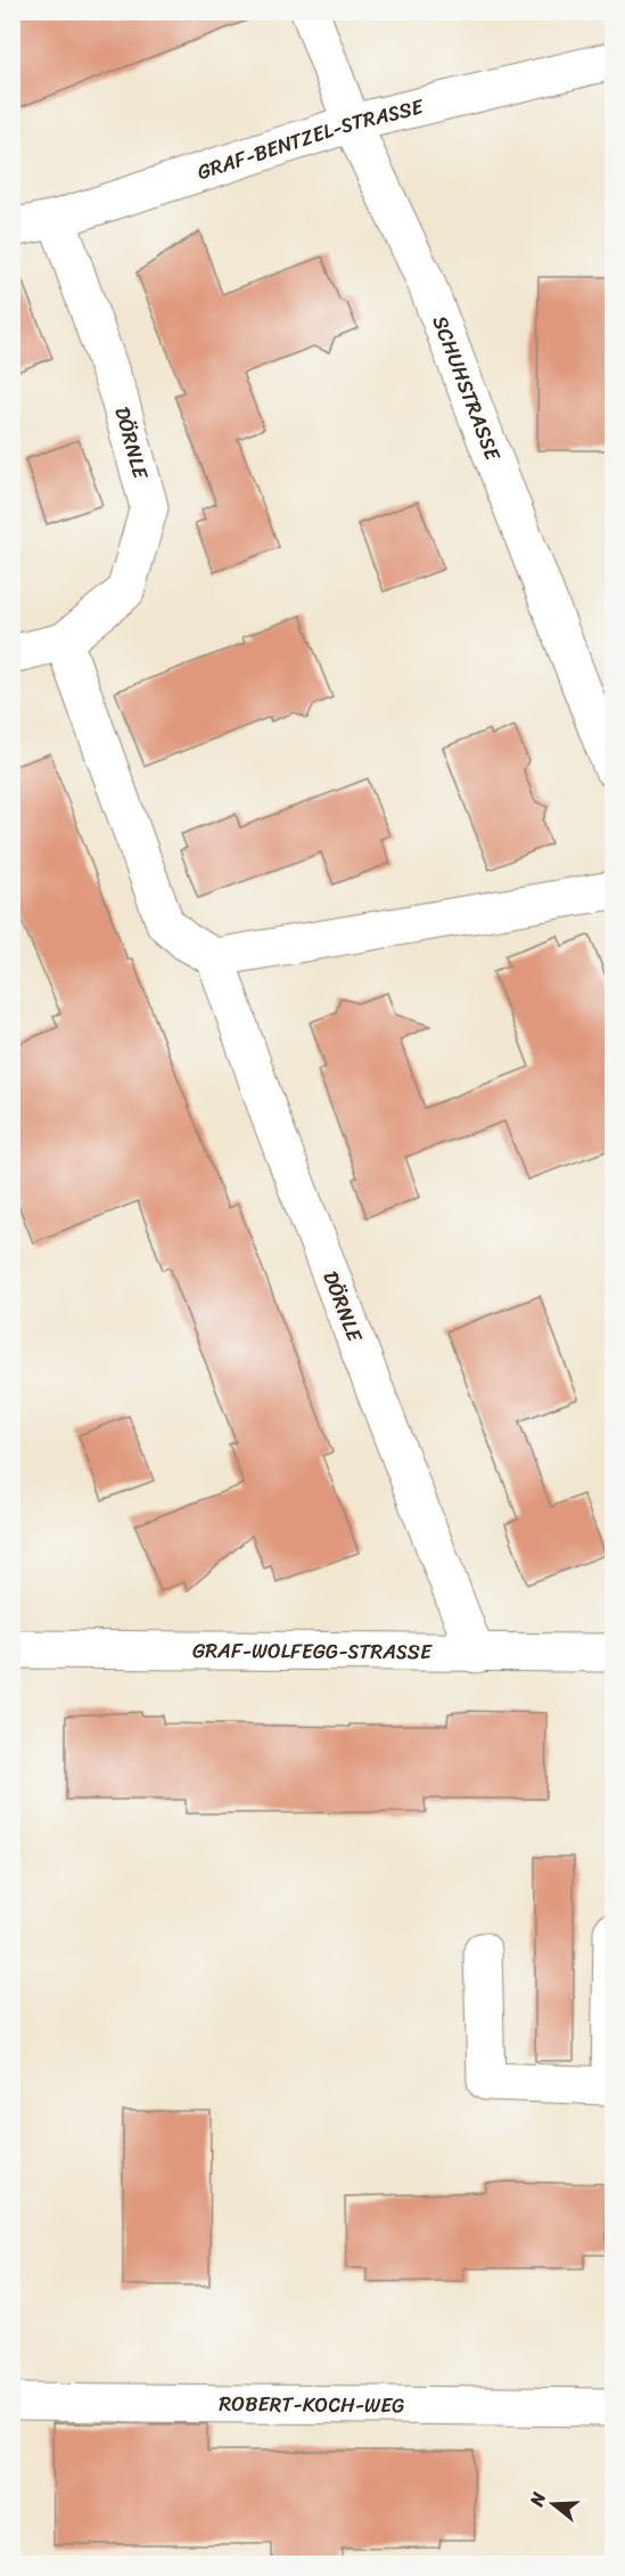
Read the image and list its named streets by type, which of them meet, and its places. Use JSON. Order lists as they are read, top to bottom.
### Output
{
  "streets": {
    "street": [
      "GRAF-BENTZEL-STRASSE",
      "SCHUHSTRASSE",
      "DÖRNLE",
      "GRAF-WOLFEGG-STRASSE",
      "ROBERT-KOCH-WEG"
    ]
  },
  "crossings": [
    ["GRAF-BENTZEL-STRASSE", "SCHUHSTRASSE"],
    ["GRAF-BENTZEL-STRASSE", "DÖRNLE"],
    ["DÖRNLE", "GRAF-WOLFEGG-STRASSE"]
  ],
  "north": "left"
}
